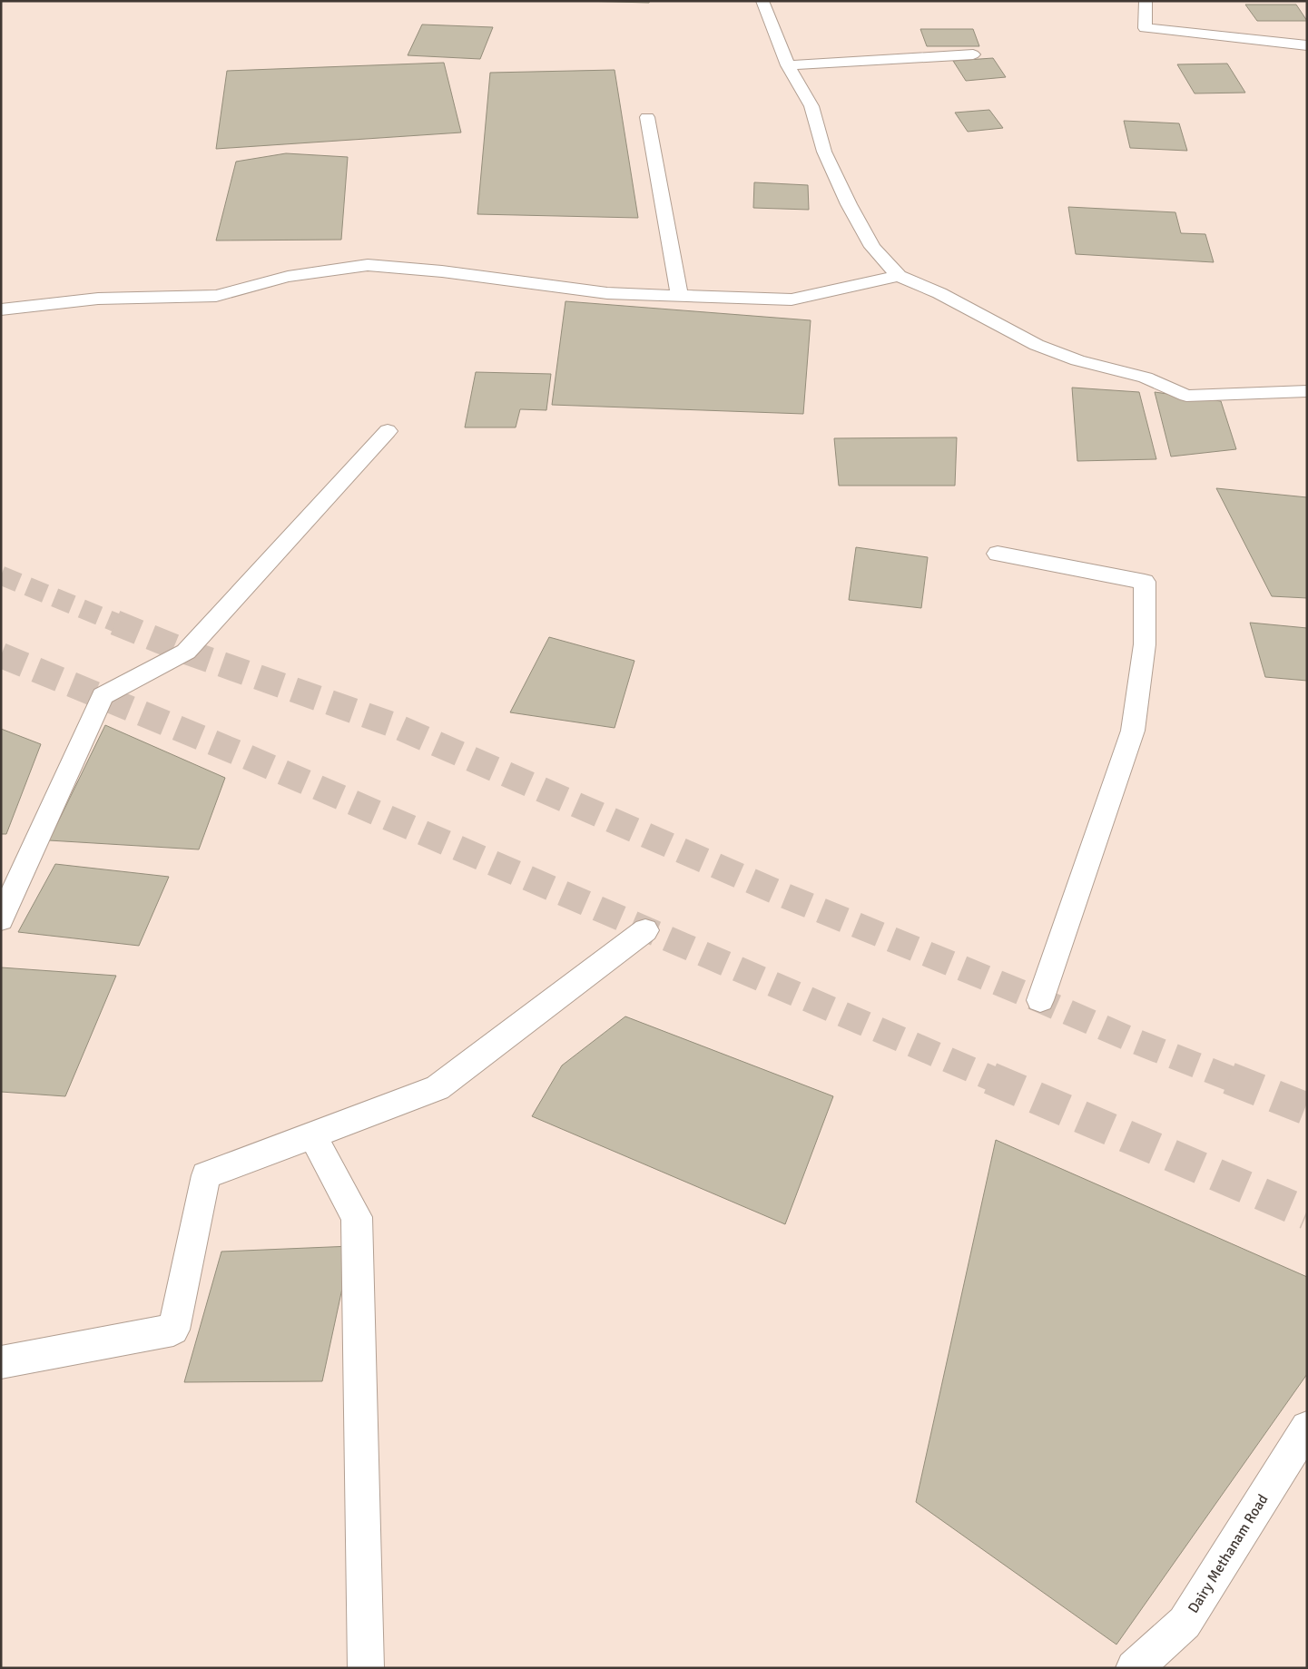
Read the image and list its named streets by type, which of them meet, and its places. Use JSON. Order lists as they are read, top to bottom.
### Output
{
  "streets": {
    "street": ["Dairy Methanam Road"]
  }
}
